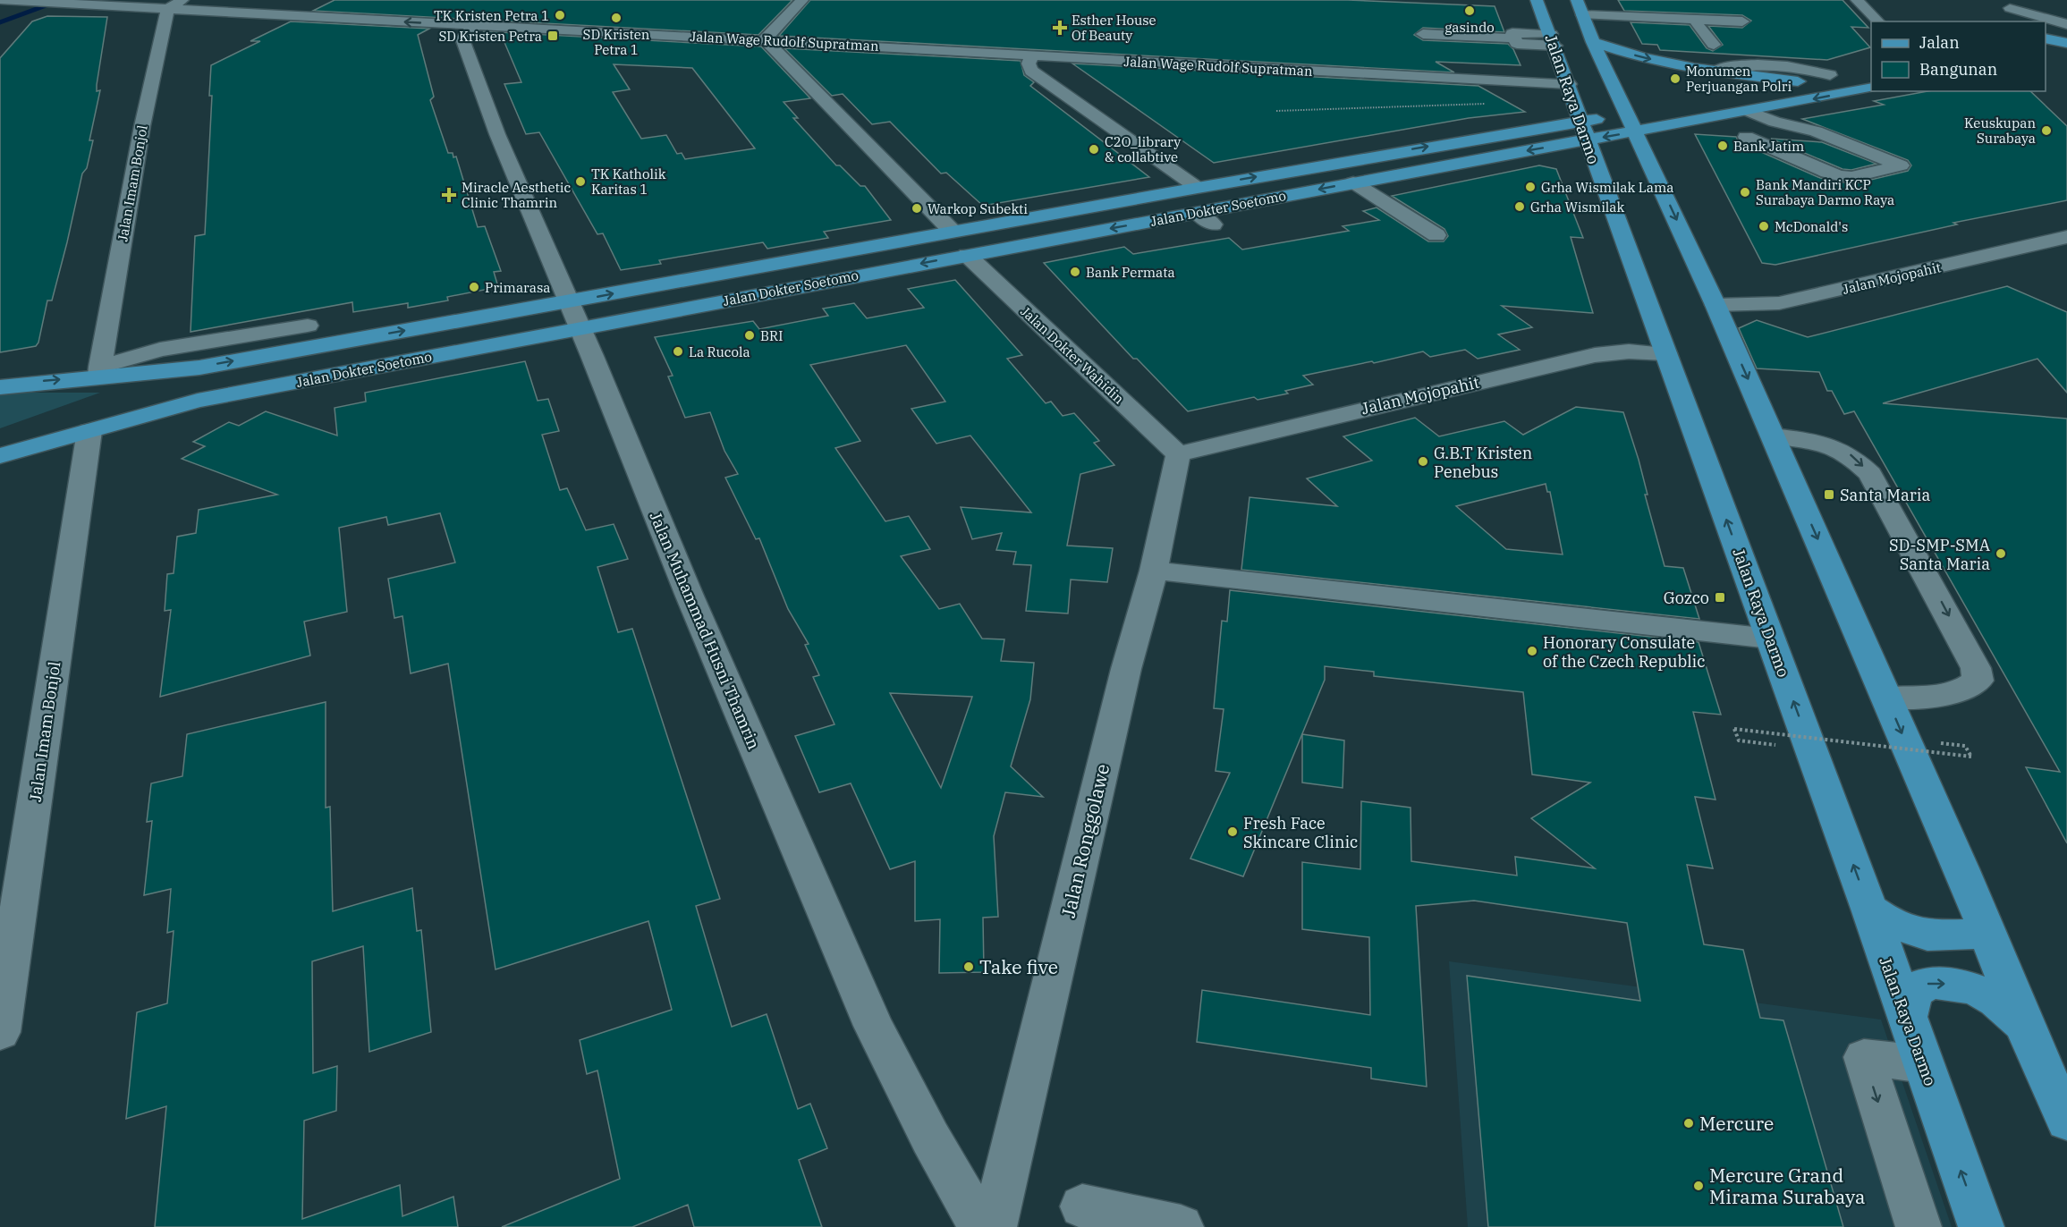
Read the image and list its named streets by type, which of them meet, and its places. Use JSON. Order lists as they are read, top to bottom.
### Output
{
  "streets": {
    "main road": ["Jalan Raya Darmo", "Jalan Dokter Soetomo"],
    "street": [
      "Jalan Wage Rudolf Supratman",
      "Jalan Imam Bonjol",
      "Jalan Mojopahit",
      "Jalan Dokter Wahidin",
      "Jalan Muhammad Husni Thamrin",
      "Jalan Ronggolawe"
    ]
  },
  "crossings": [
    ["Jalan Wage Rudolf Supratman", "Jalan Raya Darmo"],
    ["Jalan Wage Rudolf Supratman", "Jalan Imam Bonjol"],
    ["Jalan Wage Rudolf Supratman", "Jalan Muhammad Husni Thamrin"],
    ["Jalan Raya Darmo", "Jalan Dokter Soetomo"],
    ["Jalan Raya Darmo", "Jalan Mojopahit"],
    ["Jalan Imam Bonjol", "Jalan Dokter Soetomo"],
    ["Jalan Dokter Soetomo", "Jalan Dokter Wahidin"],
    ["Jalan Dokter Soetomo", "Jalan Muhammad Husni Thamrin"],
    ["Jalan Mojopahit", "Jalan Dokter Wahidin"],
    ["Jalan Mojopahit", "Jalan Ronggolawe"],
    ["Jalan Dokter Wahidin", "Jalan Ronggolawe"]
  ],
  "places": {
    "other": [
      "gasindo",
      "TK Kristen Petra 1",
      "SD Kristen Petra 1",
      "Monumen Perjuangan Polri",
      "Keuskupan Surabaya",
      "Bank Jatim",
      "C2O_library & collabtive",
      "TK Katholik Karitas 1",
      "Grha Wismilak Lama",
      "Bank Mandiri KCP Surabaya Darmo Raya",
      "Grha Wismilak",
      "Warkop Subekti",
      "McDonald's",
      "Bank Permata",
      "Primarasa",
      "BRI",
      "La Rucola",
      "G.B.T Kristen Penebus",
      "SD-SMP-SMA Santa Maria",
      "Honorary Consulate of the Czech Republic",
      "Fresh Face Skincare Clinic",
      "Take five",
      "Mercure",
      "Mercure Grand Mirama Surabaya"
    ],
    "health": ["Esther House Of Beauty", "Miracle Aesthetic Clinic Thamrin"],
    "transit": ["SD Kristen Petra", "Santa Maria", "Gozco"]
  },
  "legend": ["Jalan", "Bangunan"]
}
